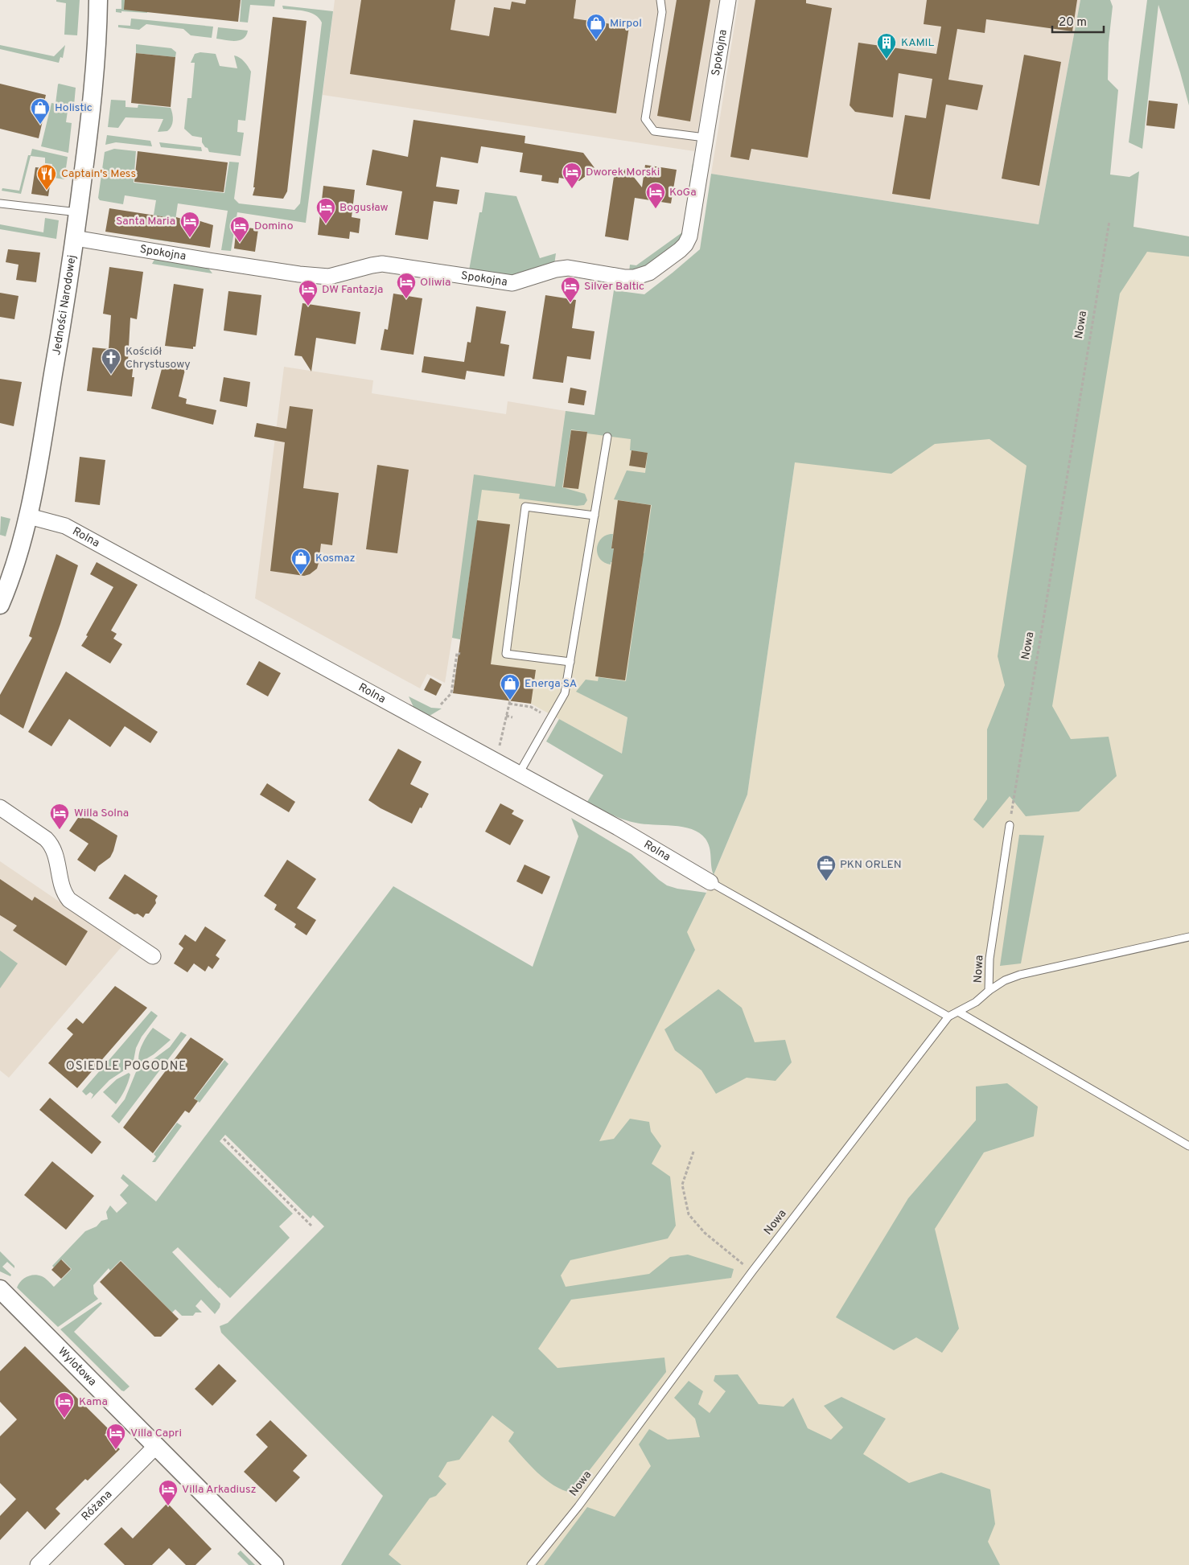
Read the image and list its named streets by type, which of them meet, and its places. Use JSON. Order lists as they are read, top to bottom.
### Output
{
  "streets": {
    "street": [
      "Spokojna",
      "Jedności Narodowej",
      "Rolna",
      "Wylotowa",
      "Różana"
    ],
    "lane": ["Nowa"]
  },
  "crossings": [
    ["Spokojna", "Jedności Narodowej"],
    ["Jedności Narodowej", "Rolna"],
    ["Wylotowa", "Różana"]
  ],
  "districts": ["OSIEDLE POGODNE"],
  "places": {
    "shop": [
      "Mirpol",
      "Holistic",
      "Kosmaz",
      "Energa SA"
    ],
    "building": ["KAMIL"],
    "hotel": [
      "Dworek Morski",
      "KoGa",
      "Bogusław",
      "Santa Maria",
      "Domino",
      "Oliwia",
      "Silver Baltic",
      "DW Fantazja",
      "Willa Solna",
      "Kama",
      "Villa Capri",
      "Villa Arkadiusz"
    ],
    "restaurant": ["Captain's Mess"],
    "church": ["Kościół Chrystusowy"],
    "office": ["PKN ORLEN"]
  },
  "scale_bar": "20 m"
}
